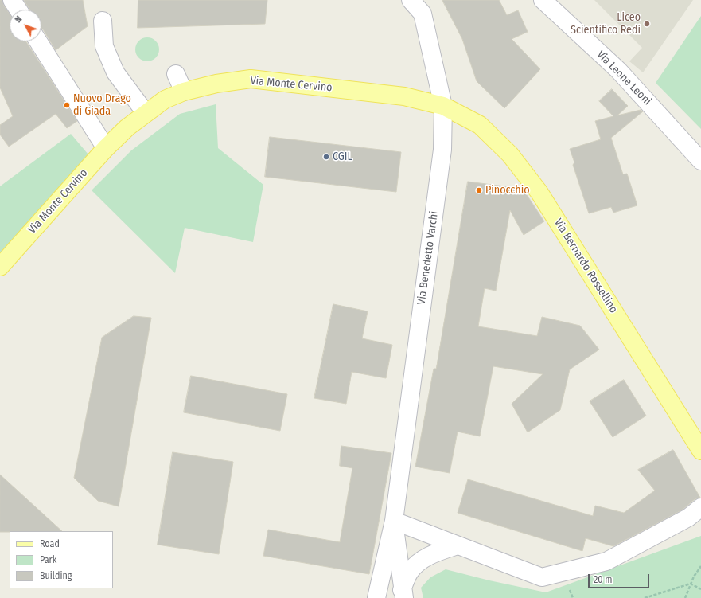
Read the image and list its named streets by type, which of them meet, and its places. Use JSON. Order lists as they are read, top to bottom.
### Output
{
  "streets": {
    "main road": ["Via Monte Cervino", "Via Bernardo Rossellino"],
    "street": ["Via Leone Leoni", "Via Benedetto Varchi"]
  },
  "crossings": [
    ["Via Monte Cervino", "Via Benedetto Varchi"],
    ["Via Monte Cervino", "Via Bernardo Rossellino"],
    ["Via Benedetto Varchi", "Via Bernardo Rossellino"]
  ],
  "places": [
    "Liceo Scientifico Redi",
    "Nuovo Drago di Giada",
    "CGIL",
    "Pinocchio"
  ],
  "legend": ["Road", "Park", "Building"],
  "scale_bar": "20 m",
  "north": "top left"
}
